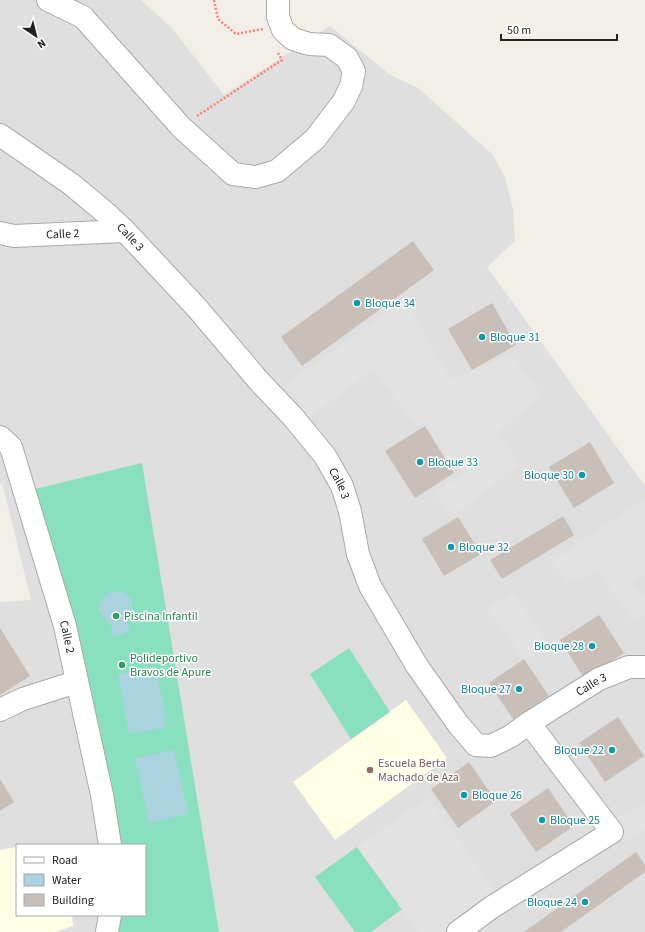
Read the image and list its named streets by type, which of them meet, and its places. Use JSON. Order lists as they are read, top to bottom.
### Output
{
  "streets": {
    "street": ["Calle 2", "Calle 3"]
  },
  "crossings": [
    ["Calle 2", "Calle 3"]
  ],
  "places": [
    "Bloque 34",
    "Bloque 31",
    "Bloque 33",
    "Bloque 30",
    "Bloque 32",
    "Piscina Infantil",
    "Bloque 28",
    "Polideportivo Bravos de Apure",
    "Bloque 27",
    "Bloque 22",
    "Escuela Berta Machado de Aza",
    "Bloque 26",
    "Bloque 25",
    "Bloque 24"
  ],
  "legend": ["Road", "Water", "Building"],
  "scale_bar": "50 m",
  "north": "bottom right"
}
